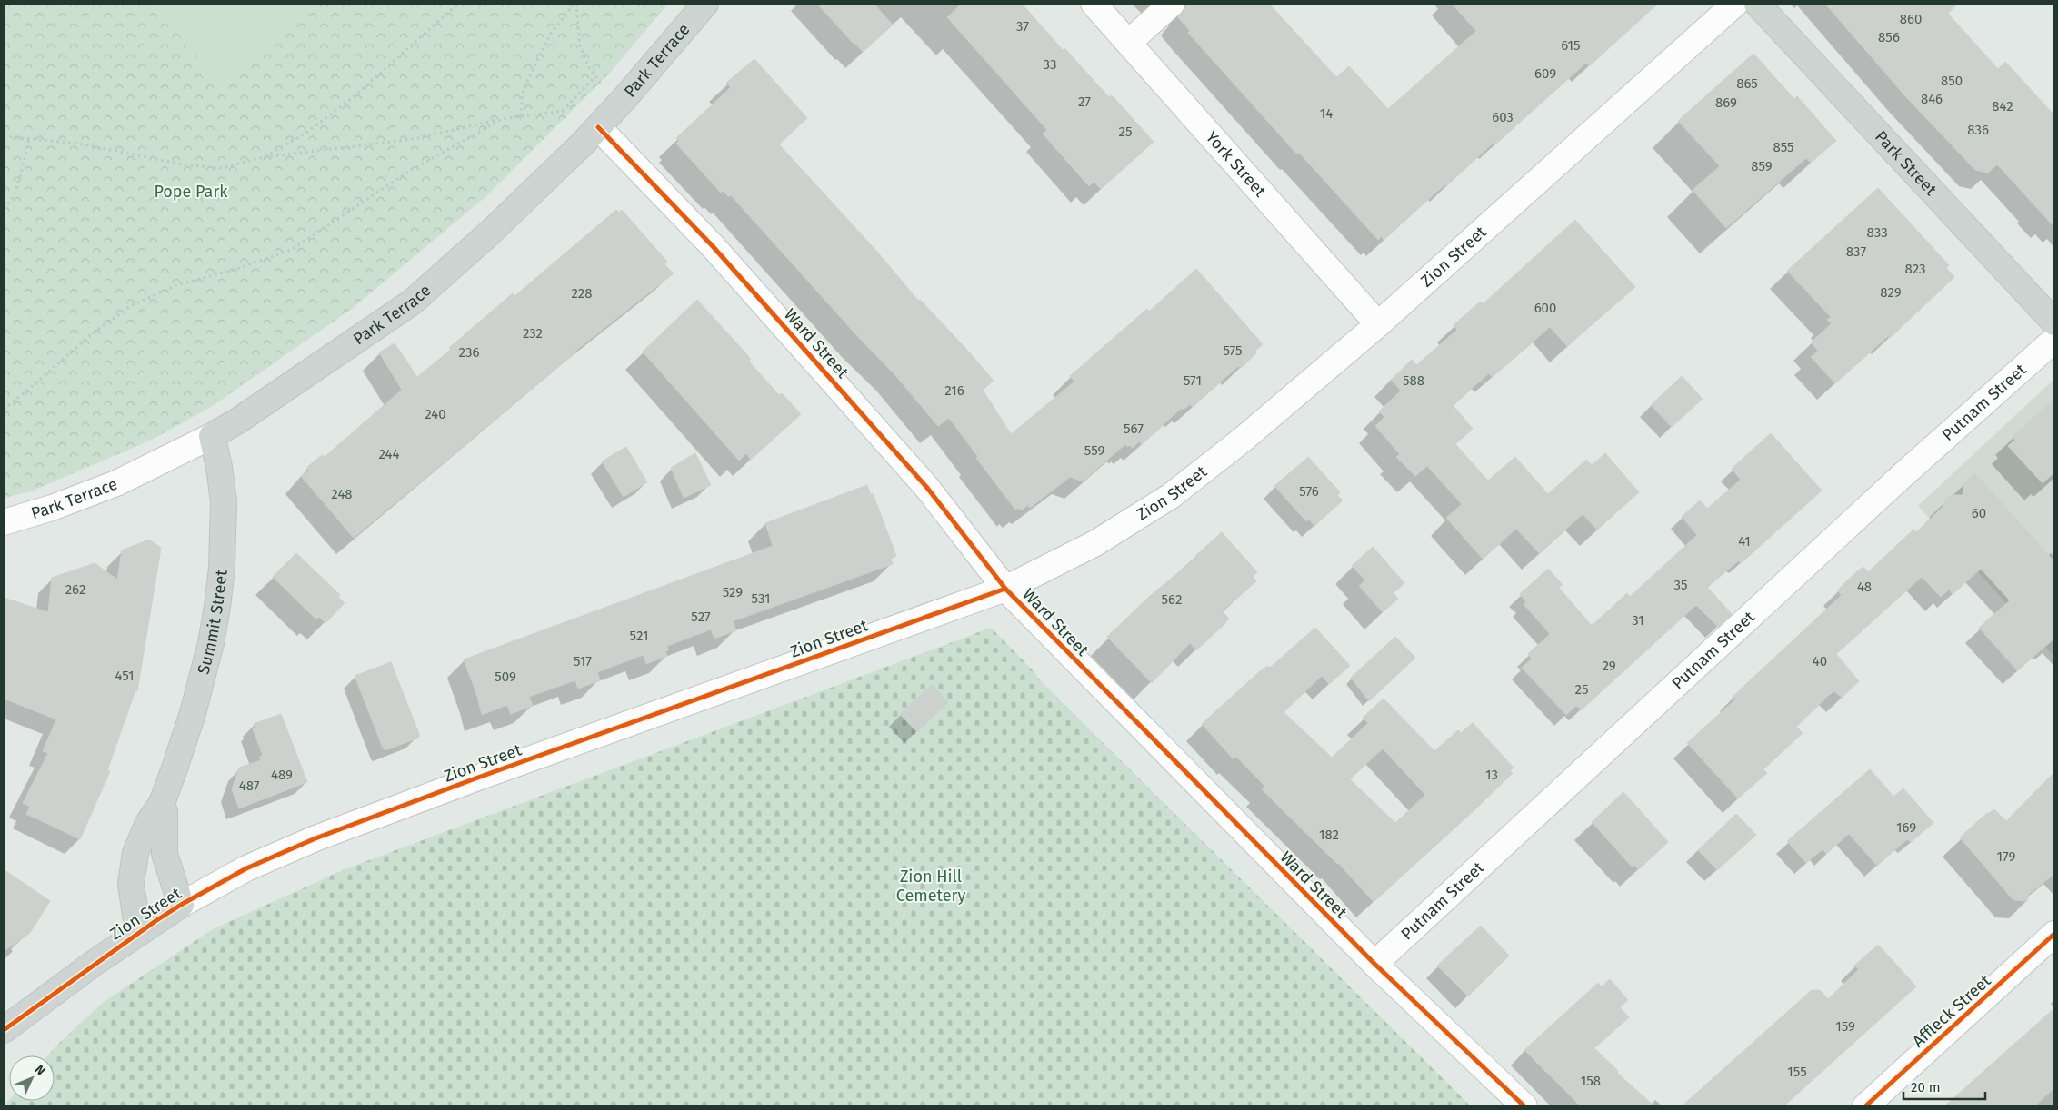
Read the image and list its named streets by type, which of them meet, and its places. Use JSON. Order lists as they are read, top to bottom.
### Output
{
  "streets": {
    "main road": [
      "Park Terrace",
      "Park Street",
      "Zion Street",
      "Summit Street"
    ],
    "street": [
      "York Street",
      "Ward Street",
      "Putnam Street",
      "Affleck Street"
    ]
  },
  "crossings": [
    ["Park Terrace", "Ward Street"],
    ["Park Terrace", "Summit Street"],
    ["York Street", "Zion Street"],
    ["Zion Street", "Ward Street"],
    ["Zion Street", "Summit Street"],
    ["Ward Street", "Putnam Street"]
  ],
  "parks": ["Pope Park", "Zion Hill Cemetery"],
  "house_numbers": [
    "860",
    "37",
    "856",
    "615",
    "33",
    "609",
    "850",
    "865",
    "846",
    "27",
    "869",
    "842",
    "14",
    "603",
    "836",
    "25",
    "855",
    "859",
    "833",
    "837",
    "823",
    "829",
    "228",
    "600",
    "232",
    "575",
    "236",
    "571",
    "588",
    "216",
    "240",
    "567",
    "559",
    "244",
    "576",
    "248",
    "60",
    "41",
    "35",
    "48",
    "262",
    "529",
    "531",
    "562",
    "527",
    "31",
    "521",
    "517",
    "40",
    "29",
    "451",
    "509",
    "25",
    "489",
    "13",
    "487",
    "169",
    "182",
    "179",
    "159",
    "155",
    "158"
  ],
  "scale_bar": "20 m",
  "north": "top right"
}
